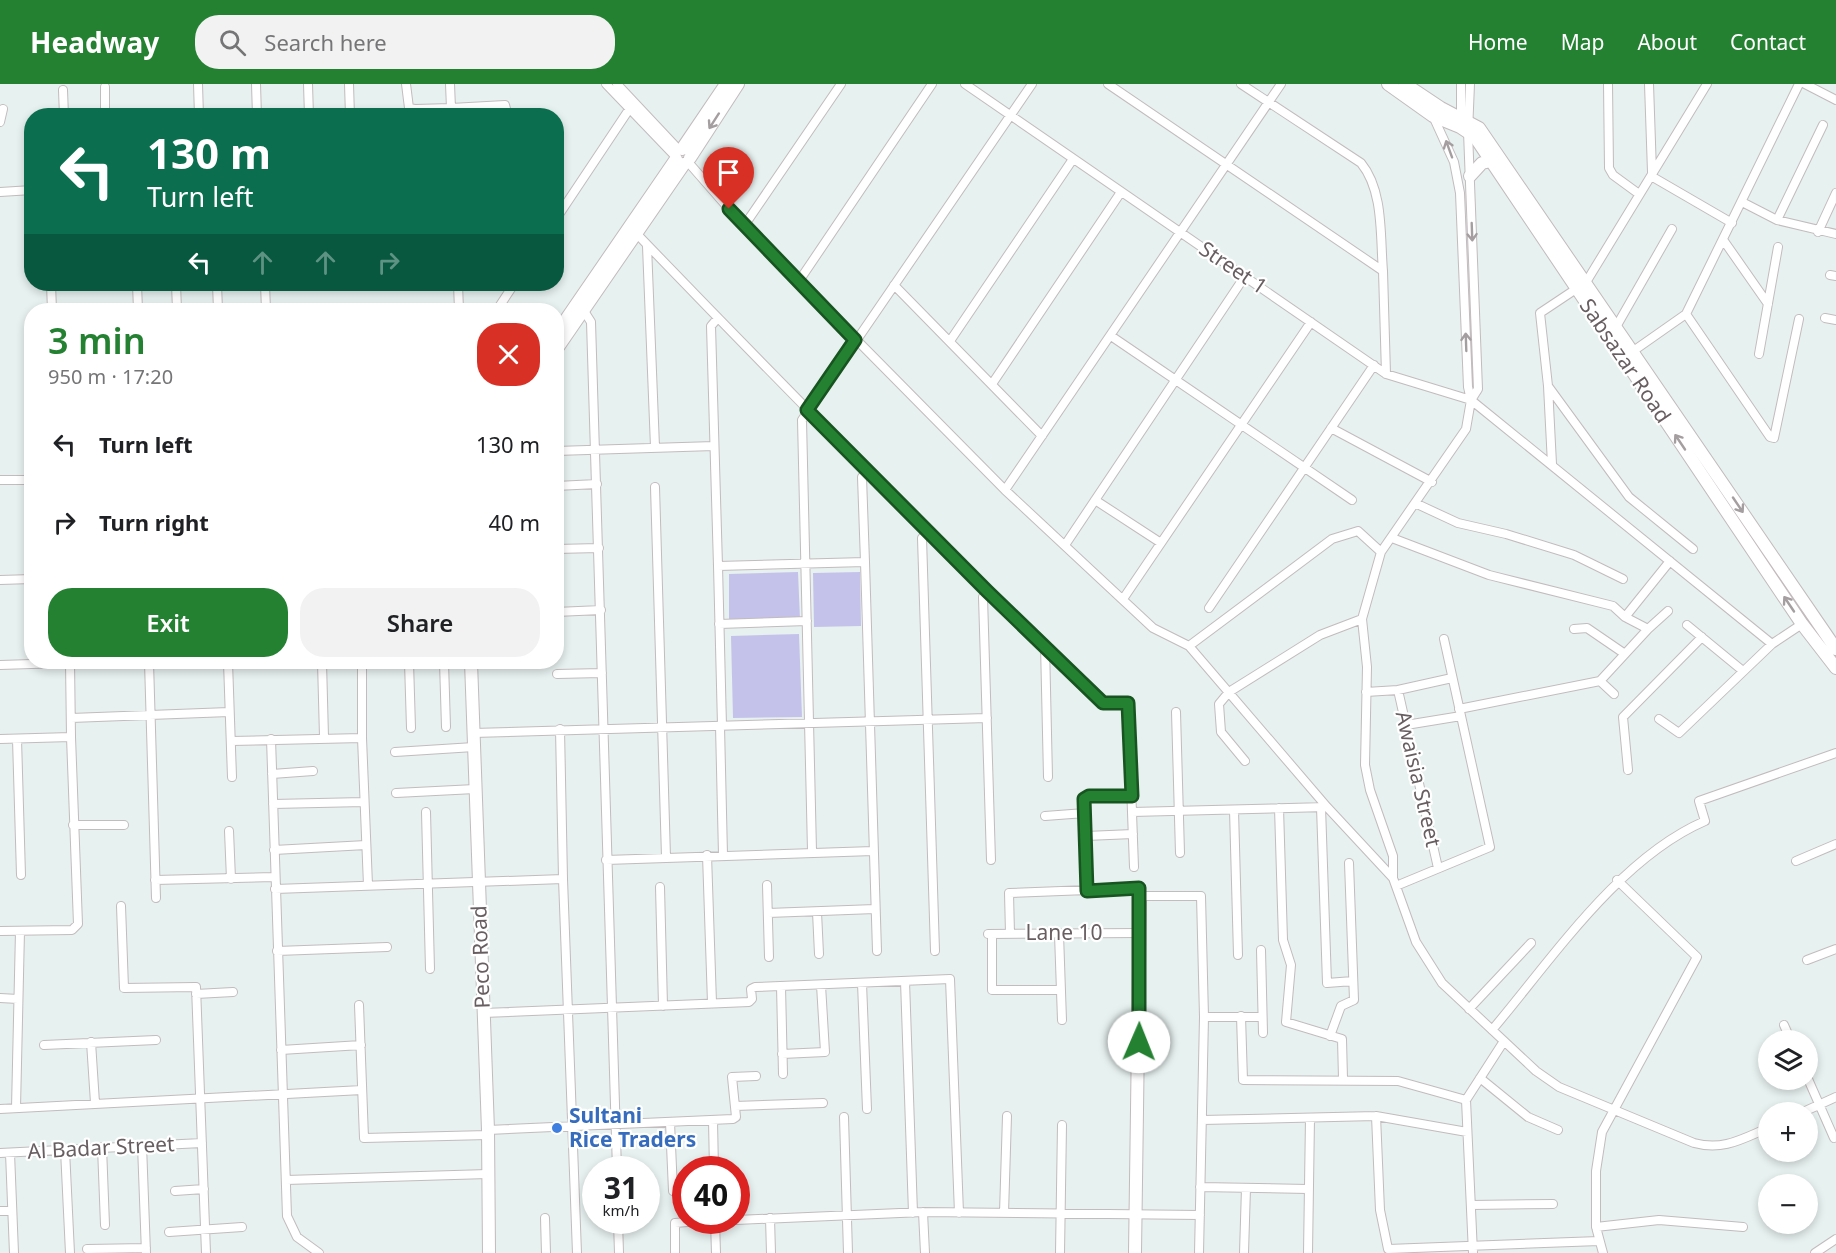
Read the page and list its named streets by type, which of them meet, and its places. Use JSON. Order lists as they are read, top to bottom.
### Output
{
  "streets": {
    "street": [
      "Street 1",
      "Sabsazar Road",
      "Awaisia Street",
      "Lane 10",
      "Peco Road",
      "Al Badar Street"
    ]
  },
  "places": ["Sultani Rice Traders"],
  "page": {
    "header": "Headway",
    "search": "Search here",
    "nav": [
      "Home",
      "Map",
      "About",
      "Contact"
    ],
    "turn": ["130 m", "Turn left"],
    "heading": ["3 min", "950 m · 17:20"],
    "list": [
      {
        "name": "Turn left",
        "value": "130 m"
      },
      {
        "name": "Turn right",
        "value": "40 m"
      }
    ],
    "buttons": ["Exit", "Share"],
    "map_buttons": ["+", "−"],
    "speed": "31 km/h",
    "limit": "40"
  }
}
